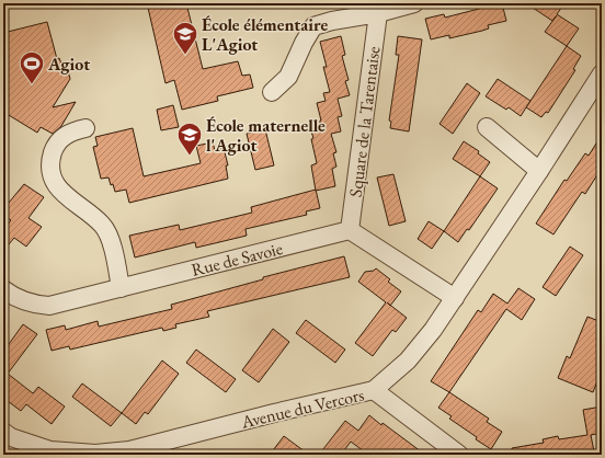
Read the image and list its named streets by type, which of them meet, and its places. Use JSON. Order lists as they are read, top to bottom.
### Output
{
  "streets": {
    "street": ["Square de la Tarentaise", "Rue de Savoie", "Avenue du Vercors"]
  },
  "crossings": [
    ["Square de la Tarentaise", "Rue de Savoie"]
  ],
  "places": {
    "school or university": ["École élémentaire L'Agiot", "École maternelle l'Agiot"],
    "sports": ["Agiot"]
  }
}
